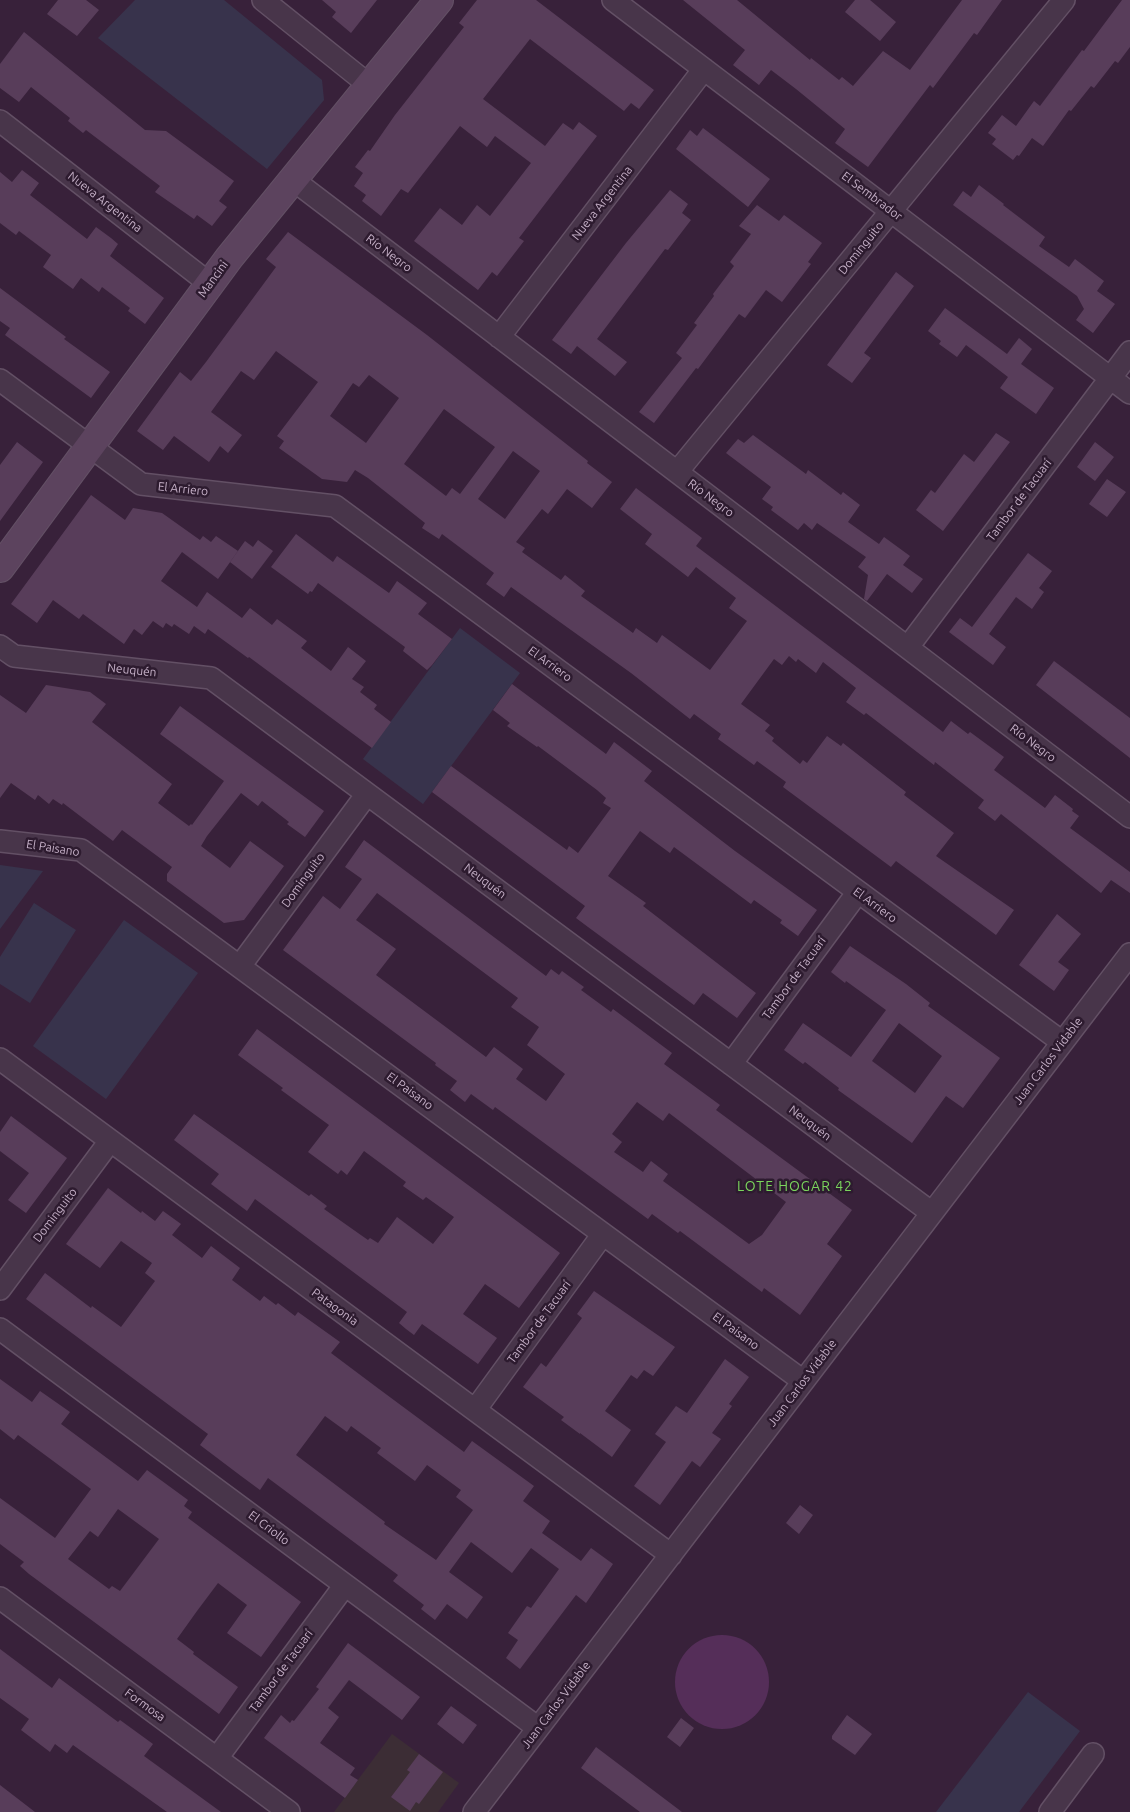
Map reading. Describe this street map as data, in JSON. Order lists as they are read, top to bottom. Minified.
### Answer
{"streets":{"street":["El Sembrador","Nueva Argentina","Dominguito","Río Negro","Mancini","El Arriero","Tambor de Tacuarí","Neuquén","El Paisano","Juan Carlos Vidable","Patagonia","El Criollo","Formosa"]},"crossings":[["El Sembrador","Nueva Argentina"],["El Sembrador","Dominguito"],["El Sembrador","Tambor de Tacuarí"],["Nueva Argentina","Río Negro"],["Nueva Argentina","Mancini"],["Dominguito","Río Negro"],["Dominguito","Neuquén"],["Dominguito","El Paisano"],["Dominguito","Patagonia"],["Río Negro","Mancini"],["Río Negro","Tambor de Tacuarí"],["Mancini","El Arriero"],["El Arriero","Tambor de Tacuarí"],["El Arriero","Juan Carlos Vidable"],["Tambor de Tacuarí","Neuquén"],["Tambor de Tacuarí","El Paisano"],["Tambor de Tacuarí","Patagonia"],["Tambor de Tacuarí","El Criollo"],["Tambor de Tacuarí","Formosa"],["Neuquén","Juan Carlos Vidable"],["El Paisano","Juan Carlos Vidable"],["Juan Carlos Vidable","Patagonia"],["Juan Carlos Vidable","El Criollo"]],"districts":["LOTE HOGAR 42"]}
